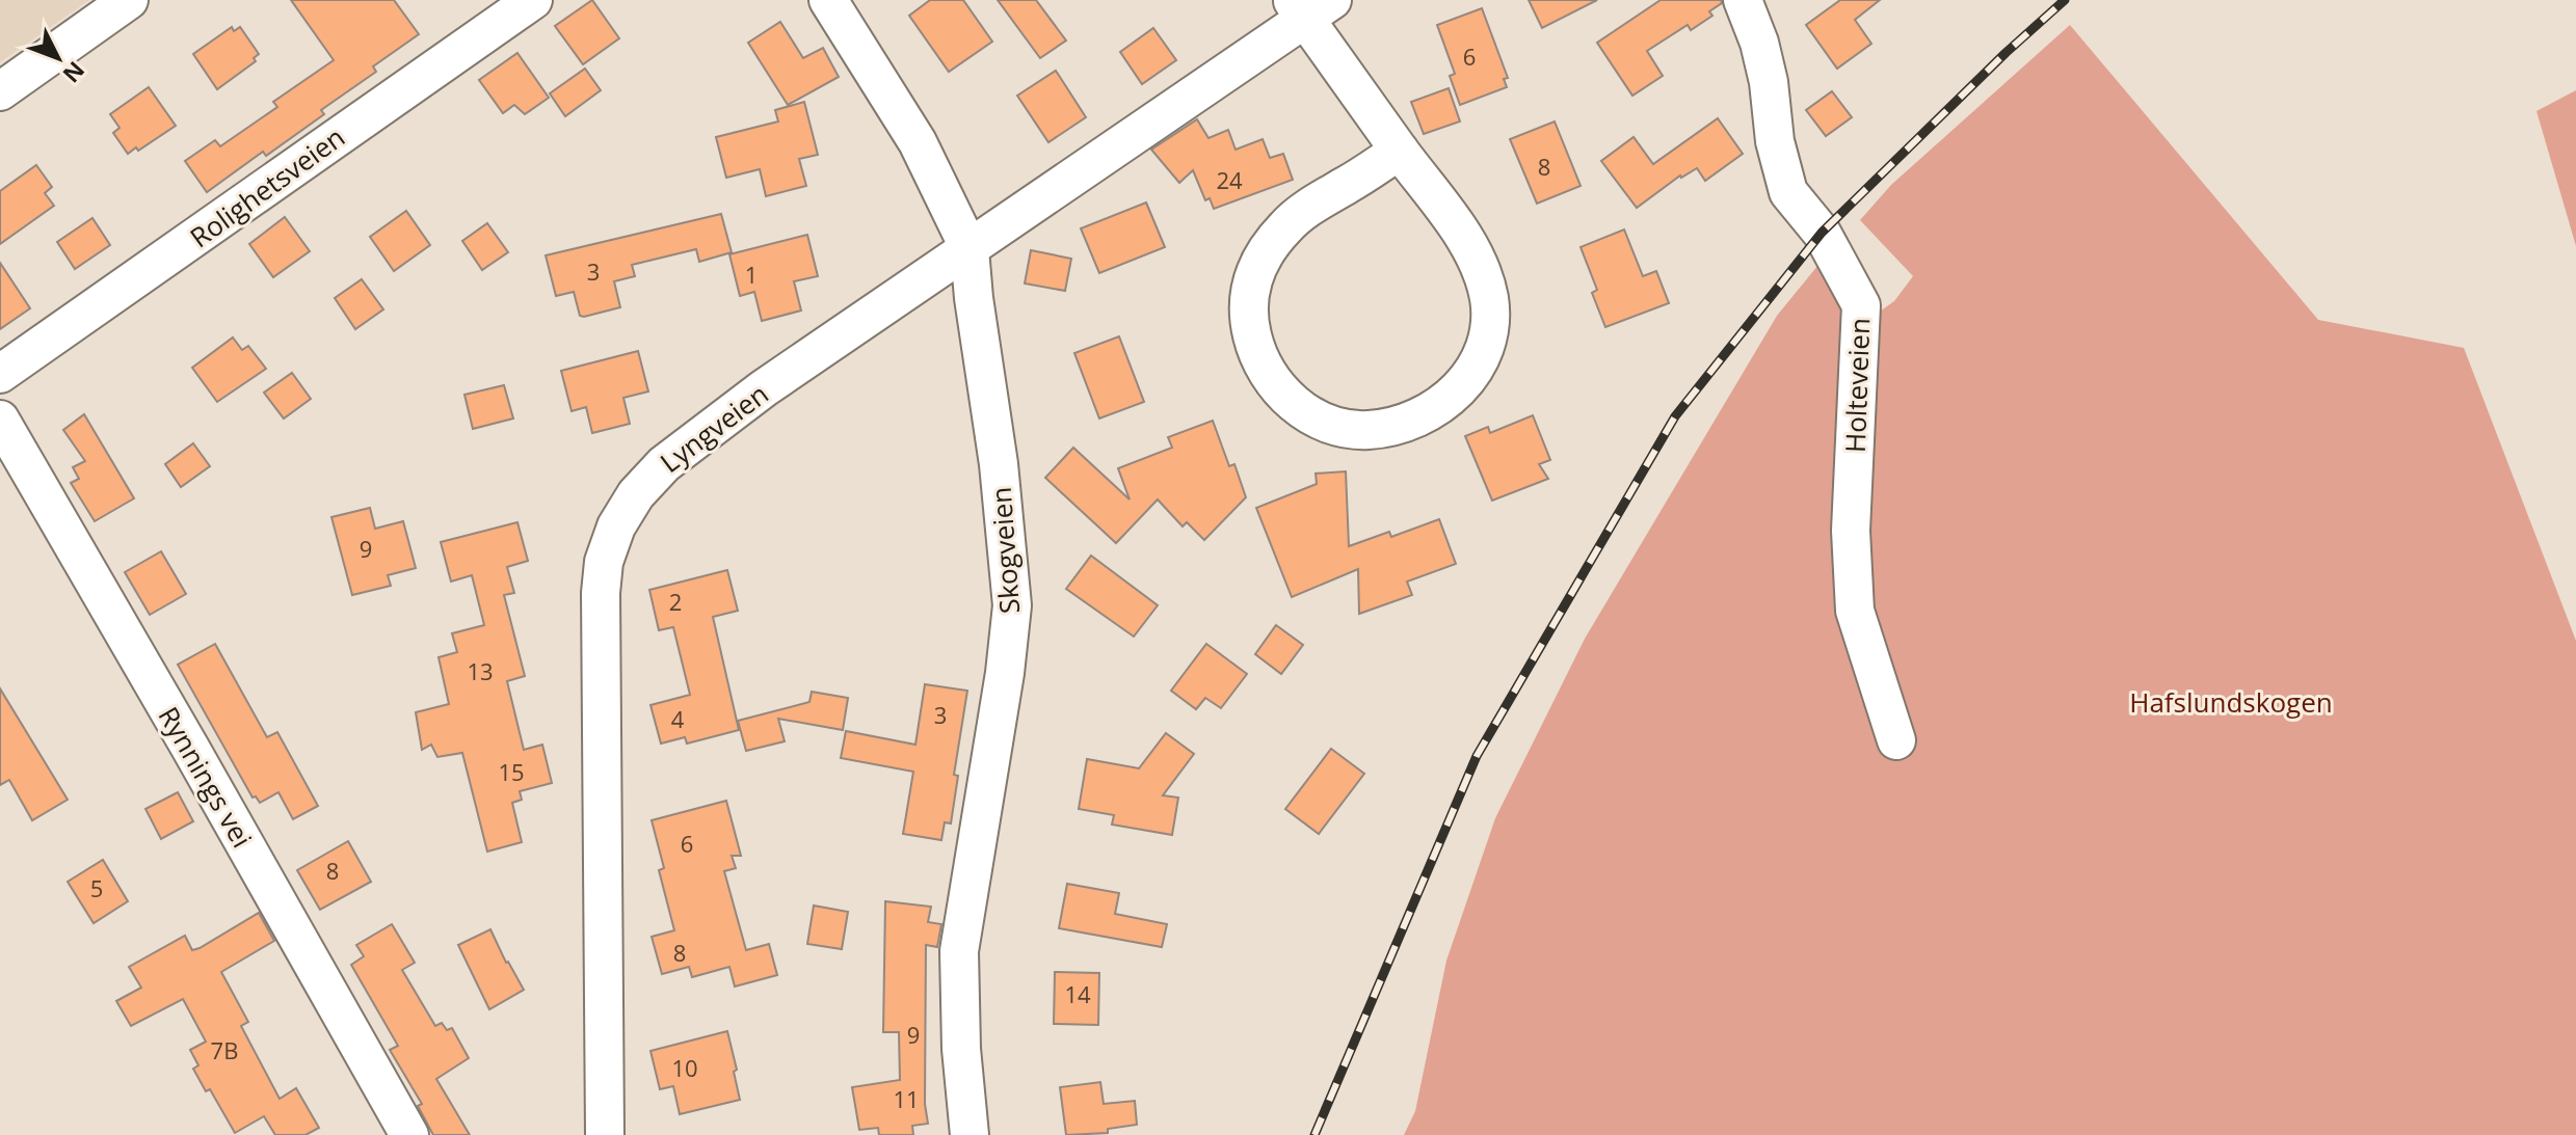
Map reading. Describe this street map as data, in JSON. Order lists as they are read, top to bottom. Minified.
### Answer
{"streets":{"street":["Rolighetsveien","Holteveien","Lyngveien","Skogveien","Rynnings vei"]},"crossings":[["Lyngveien","Skogveien"]],"parks":["Hafslundskogen"],"house_numbers":["6","8","24","3","1","9","2","13","3","4","15","6","8","5","8","14","9","7B","10","11"],"north":"bottom right"}
